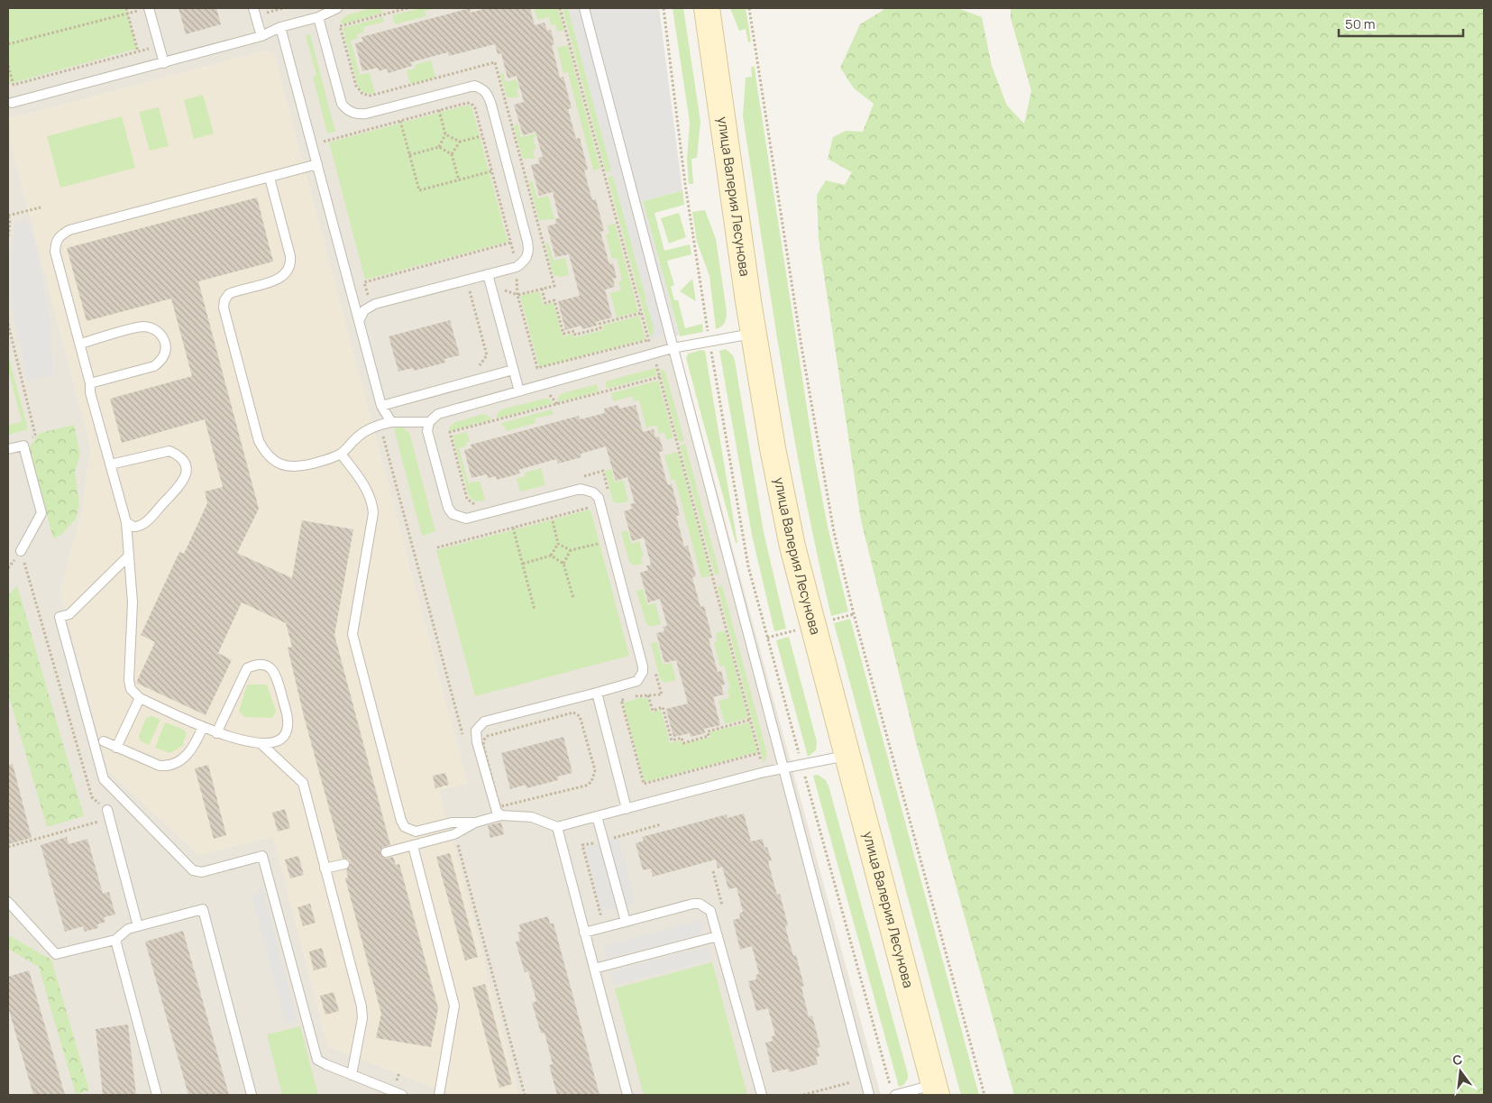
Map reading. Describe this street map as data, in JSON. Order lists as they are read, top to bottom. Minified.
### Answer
{"streets":{"main road":["улица Валерия Лесунова"]},"scale_bar":"50 m","north":"top"}
